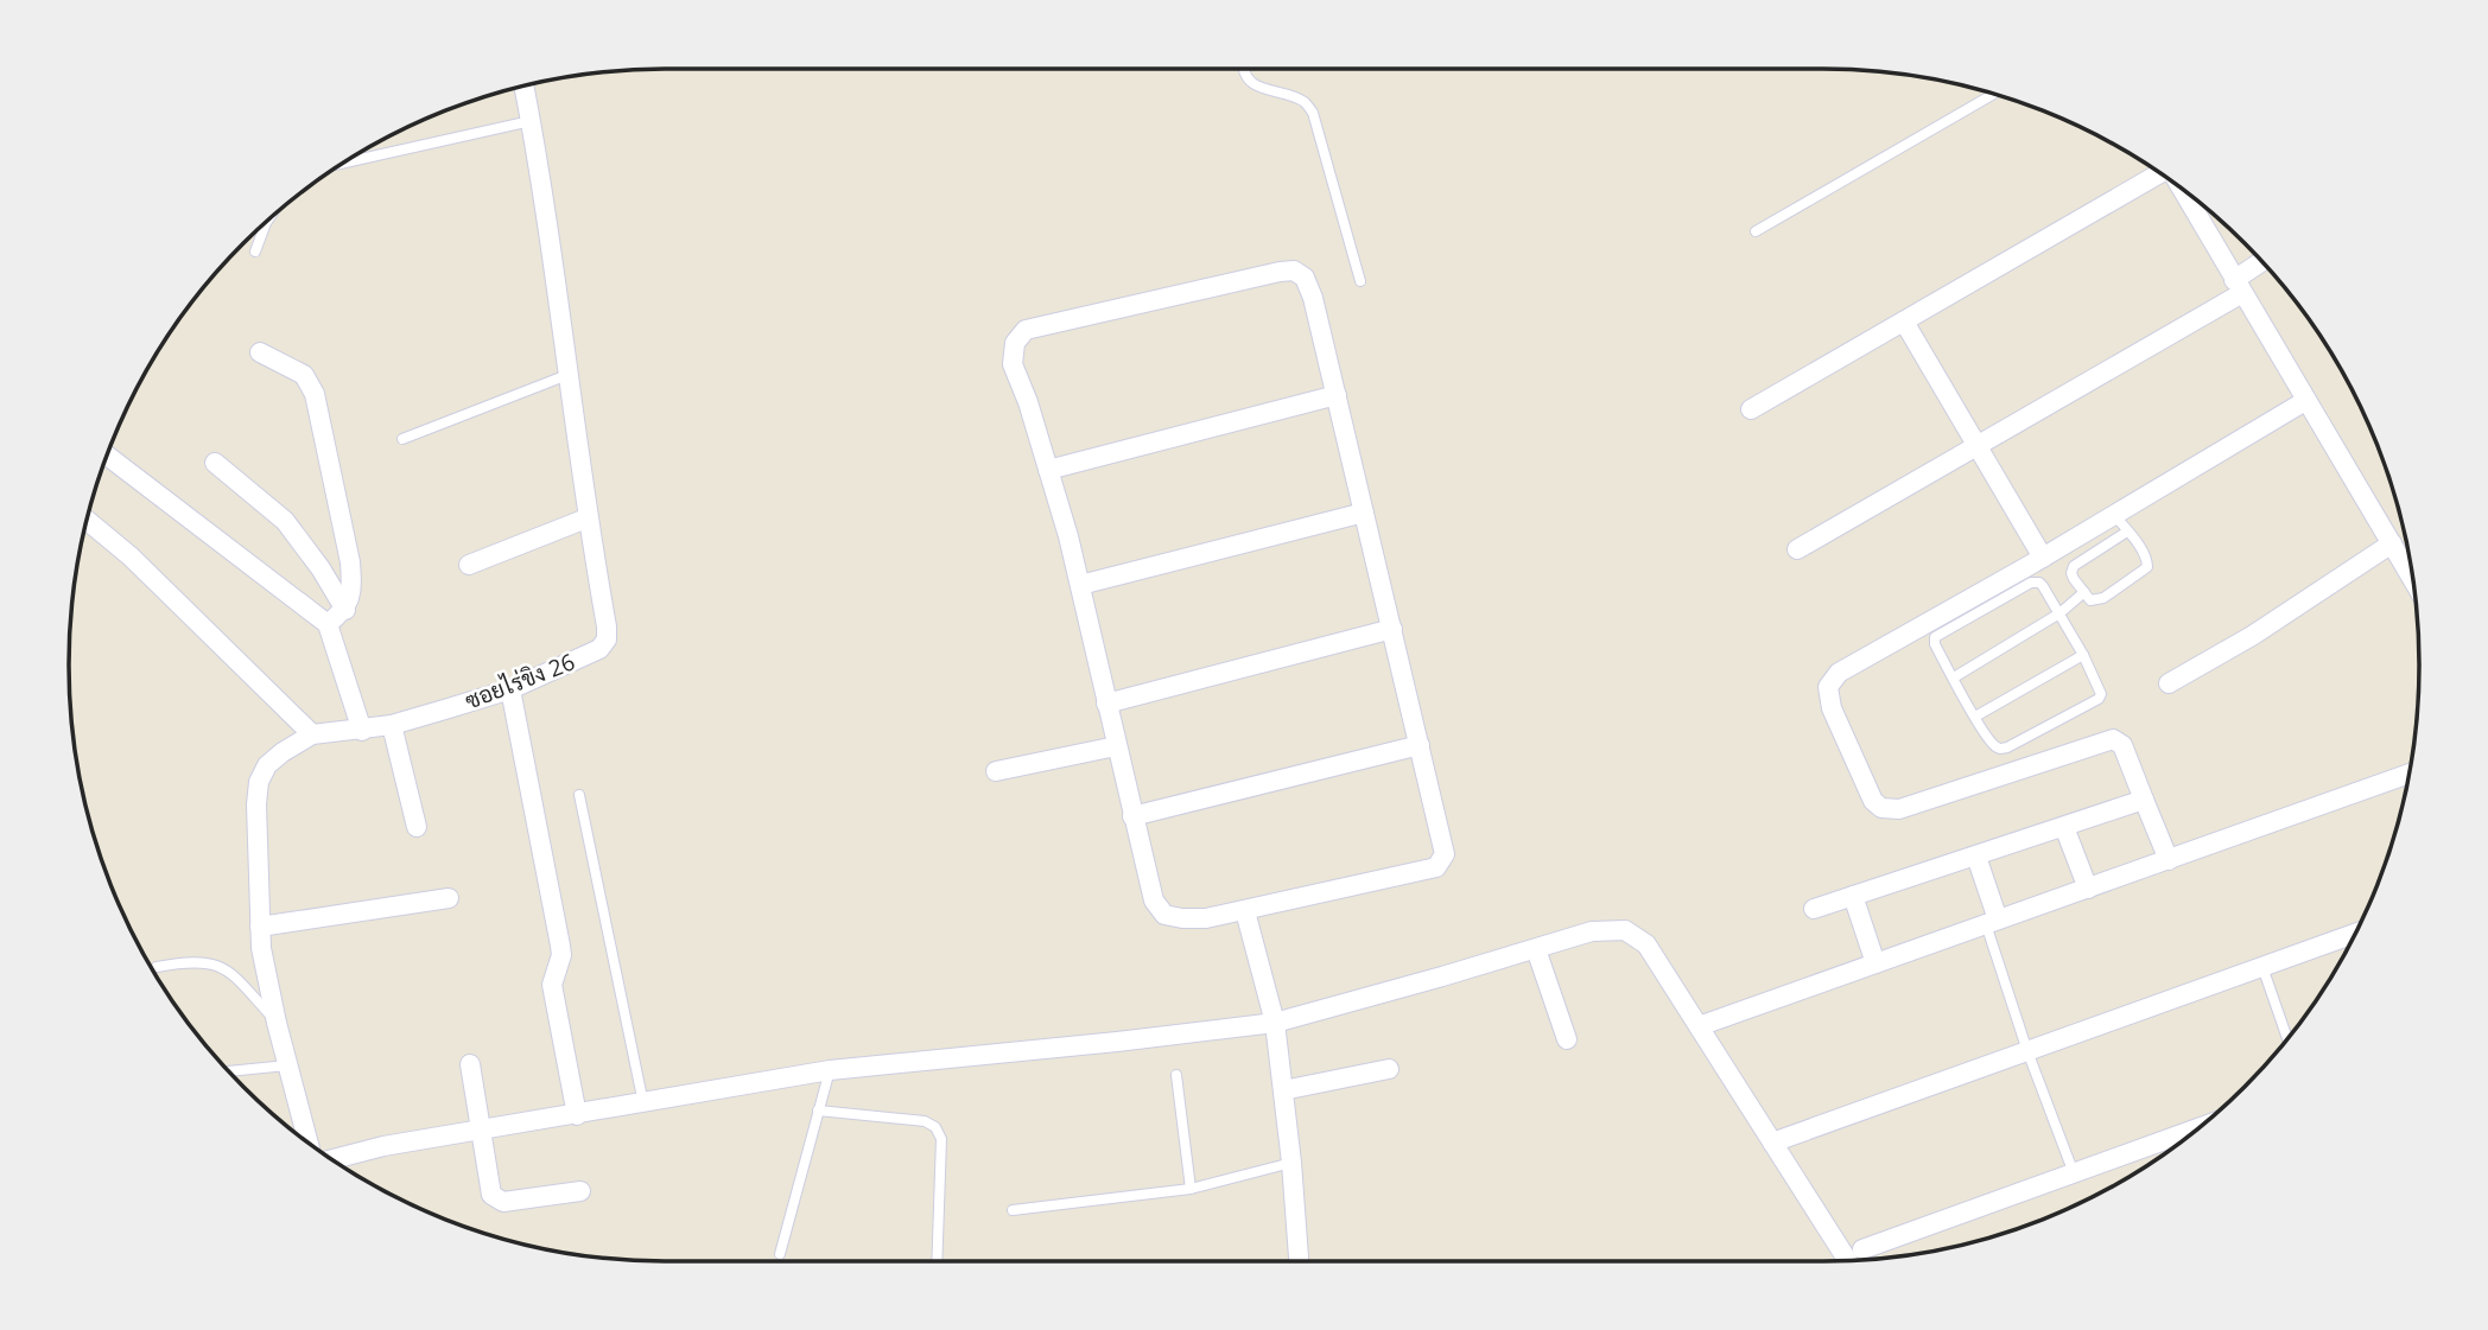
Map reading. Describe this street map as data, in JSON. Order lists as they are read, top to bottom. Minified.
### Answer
{"streets":{"street":["ซอยไร่ขิง 26"]}}
